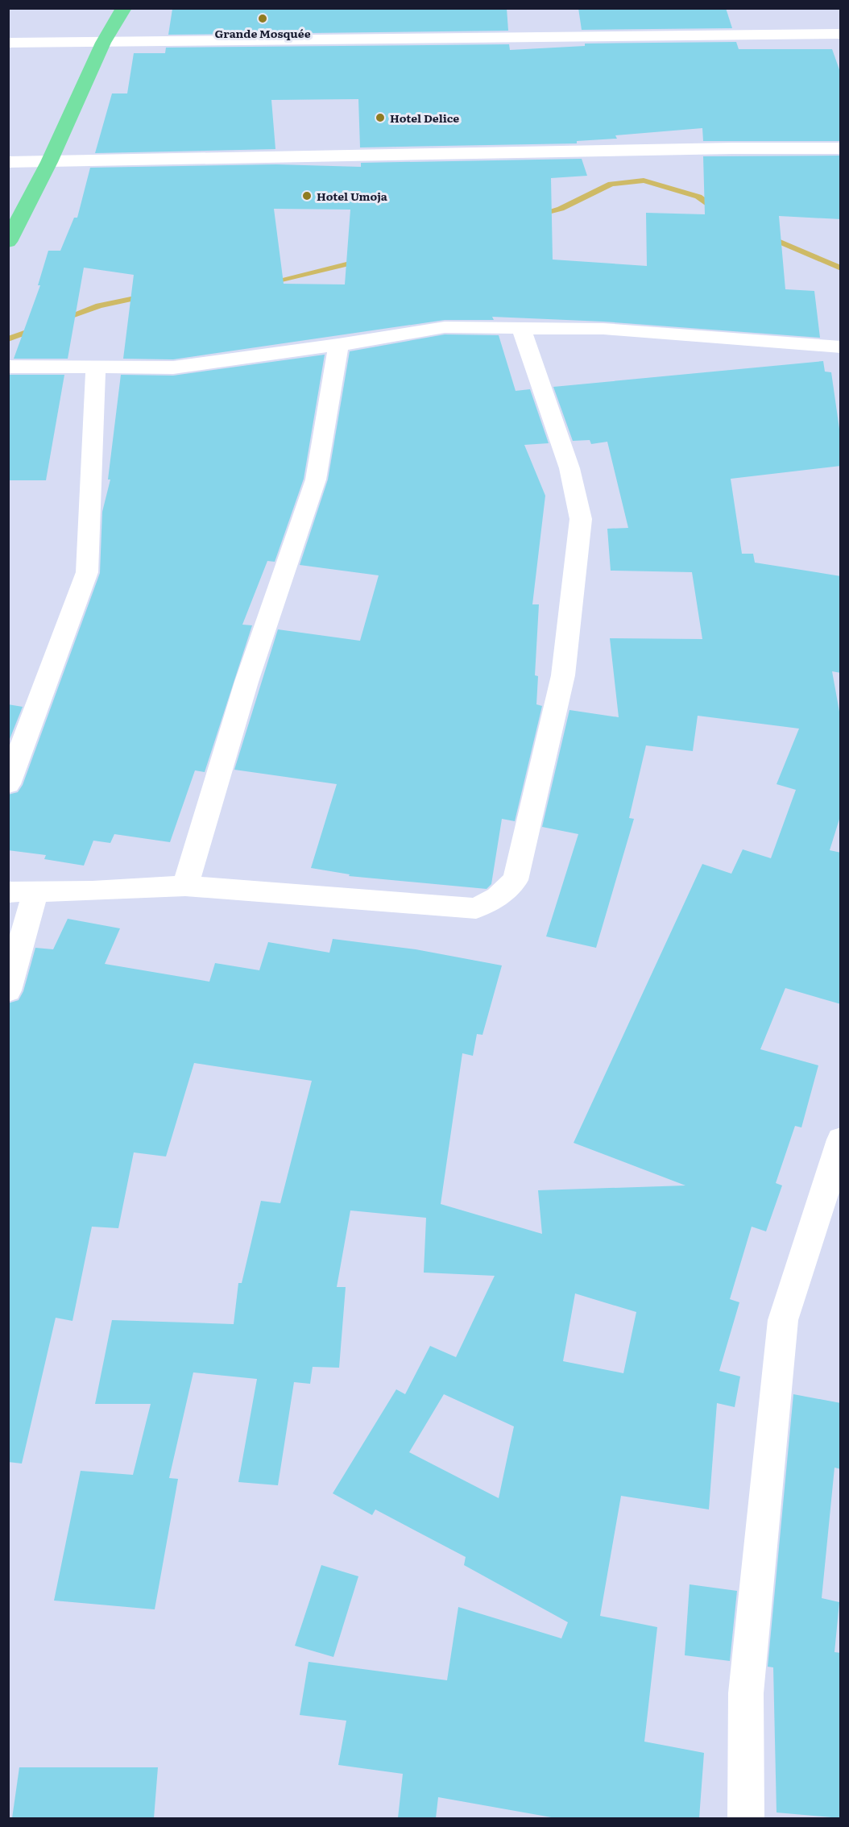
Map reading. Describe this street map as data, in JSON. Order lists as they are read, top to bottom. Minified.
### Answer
{"places":["Grande Mosquée","Hotel Delice","Hotel Umoja"]}
